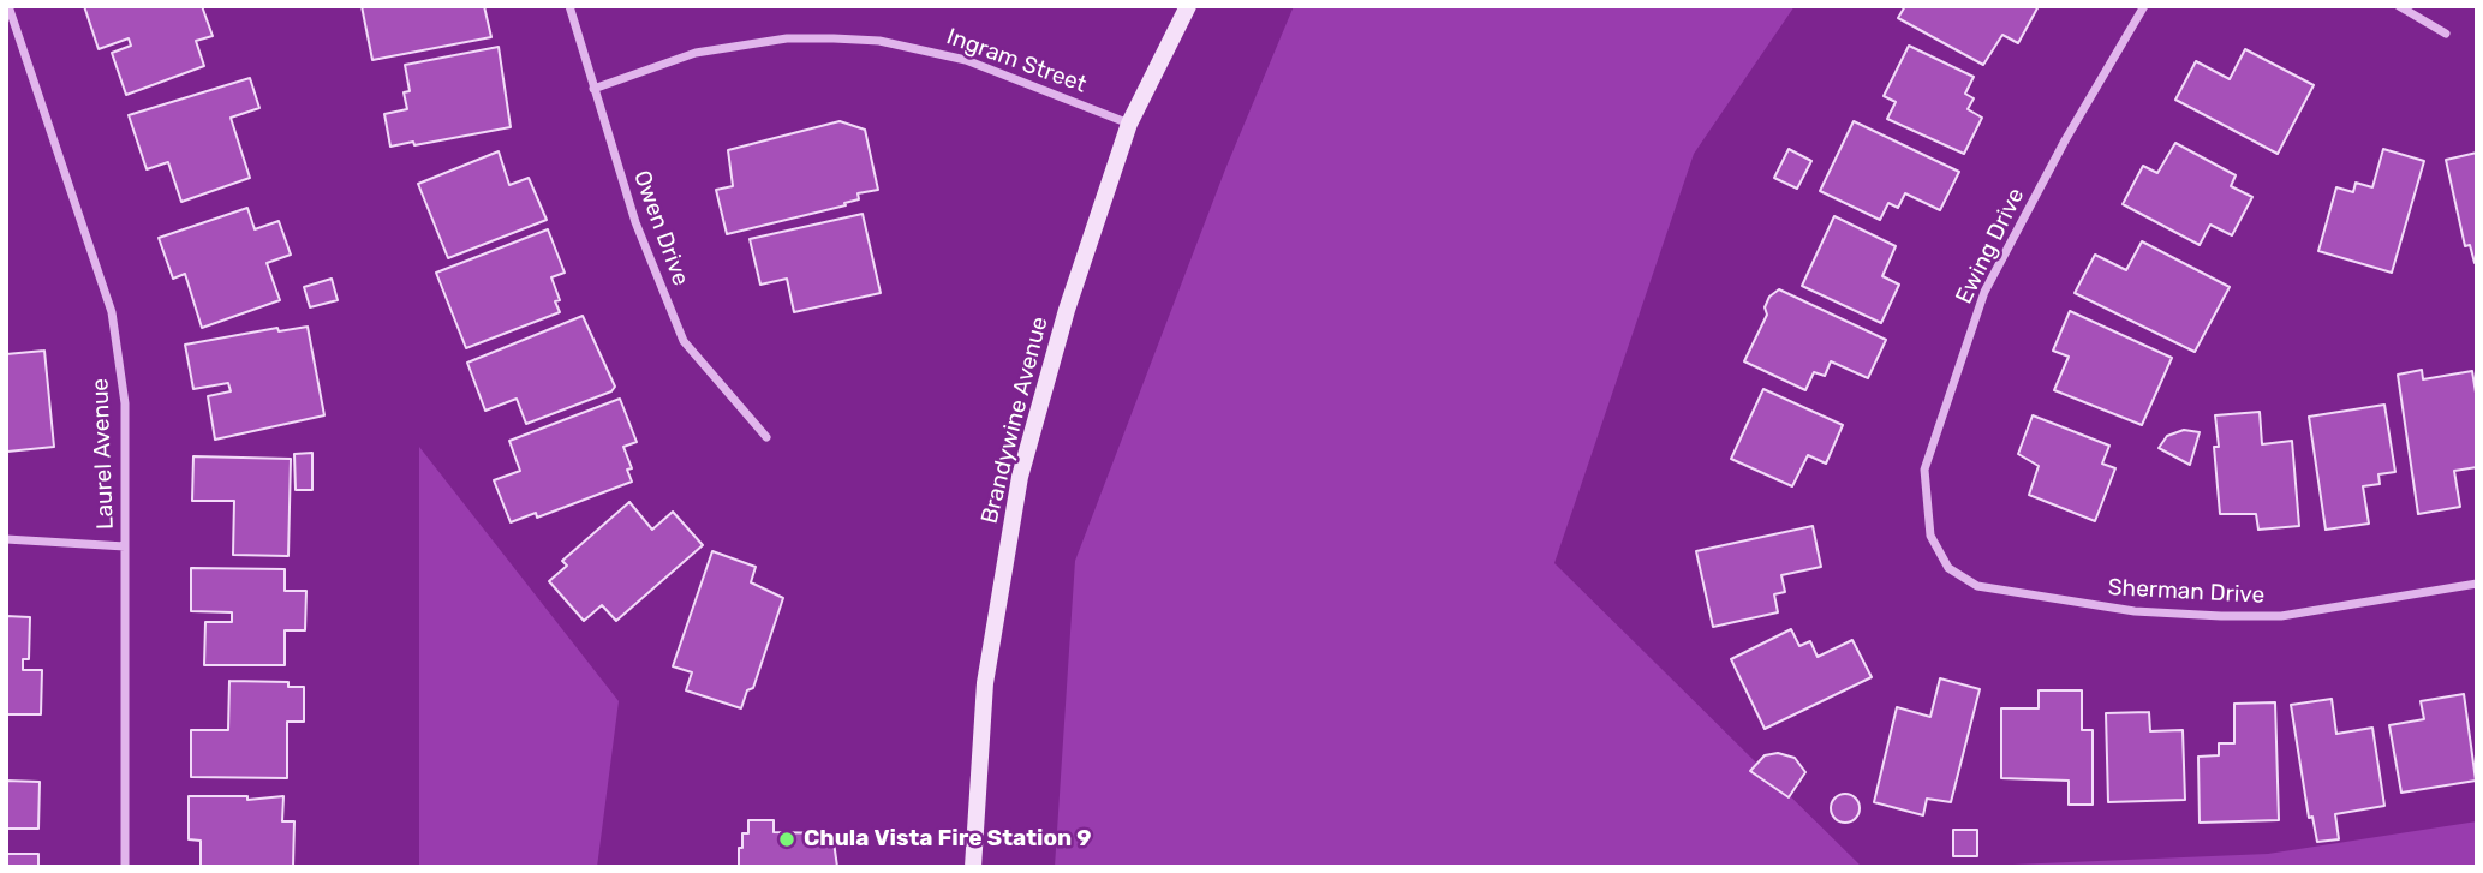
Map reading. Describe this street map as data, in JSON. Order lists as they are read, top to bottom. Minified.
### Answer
{"streets":{"street":["Ingram Street","Owen Drive","Ewing Drive","Brandywine Avenue","Laurel Avenue","Sherman Drive"]},"crossings":[["Ingram Street","Owen Drive"],["Ingram Street","Brandywine Avenue"],["Ewing Drive","Sherman Drive"]],"places":["Chula Vista Fire Station 9"]}
